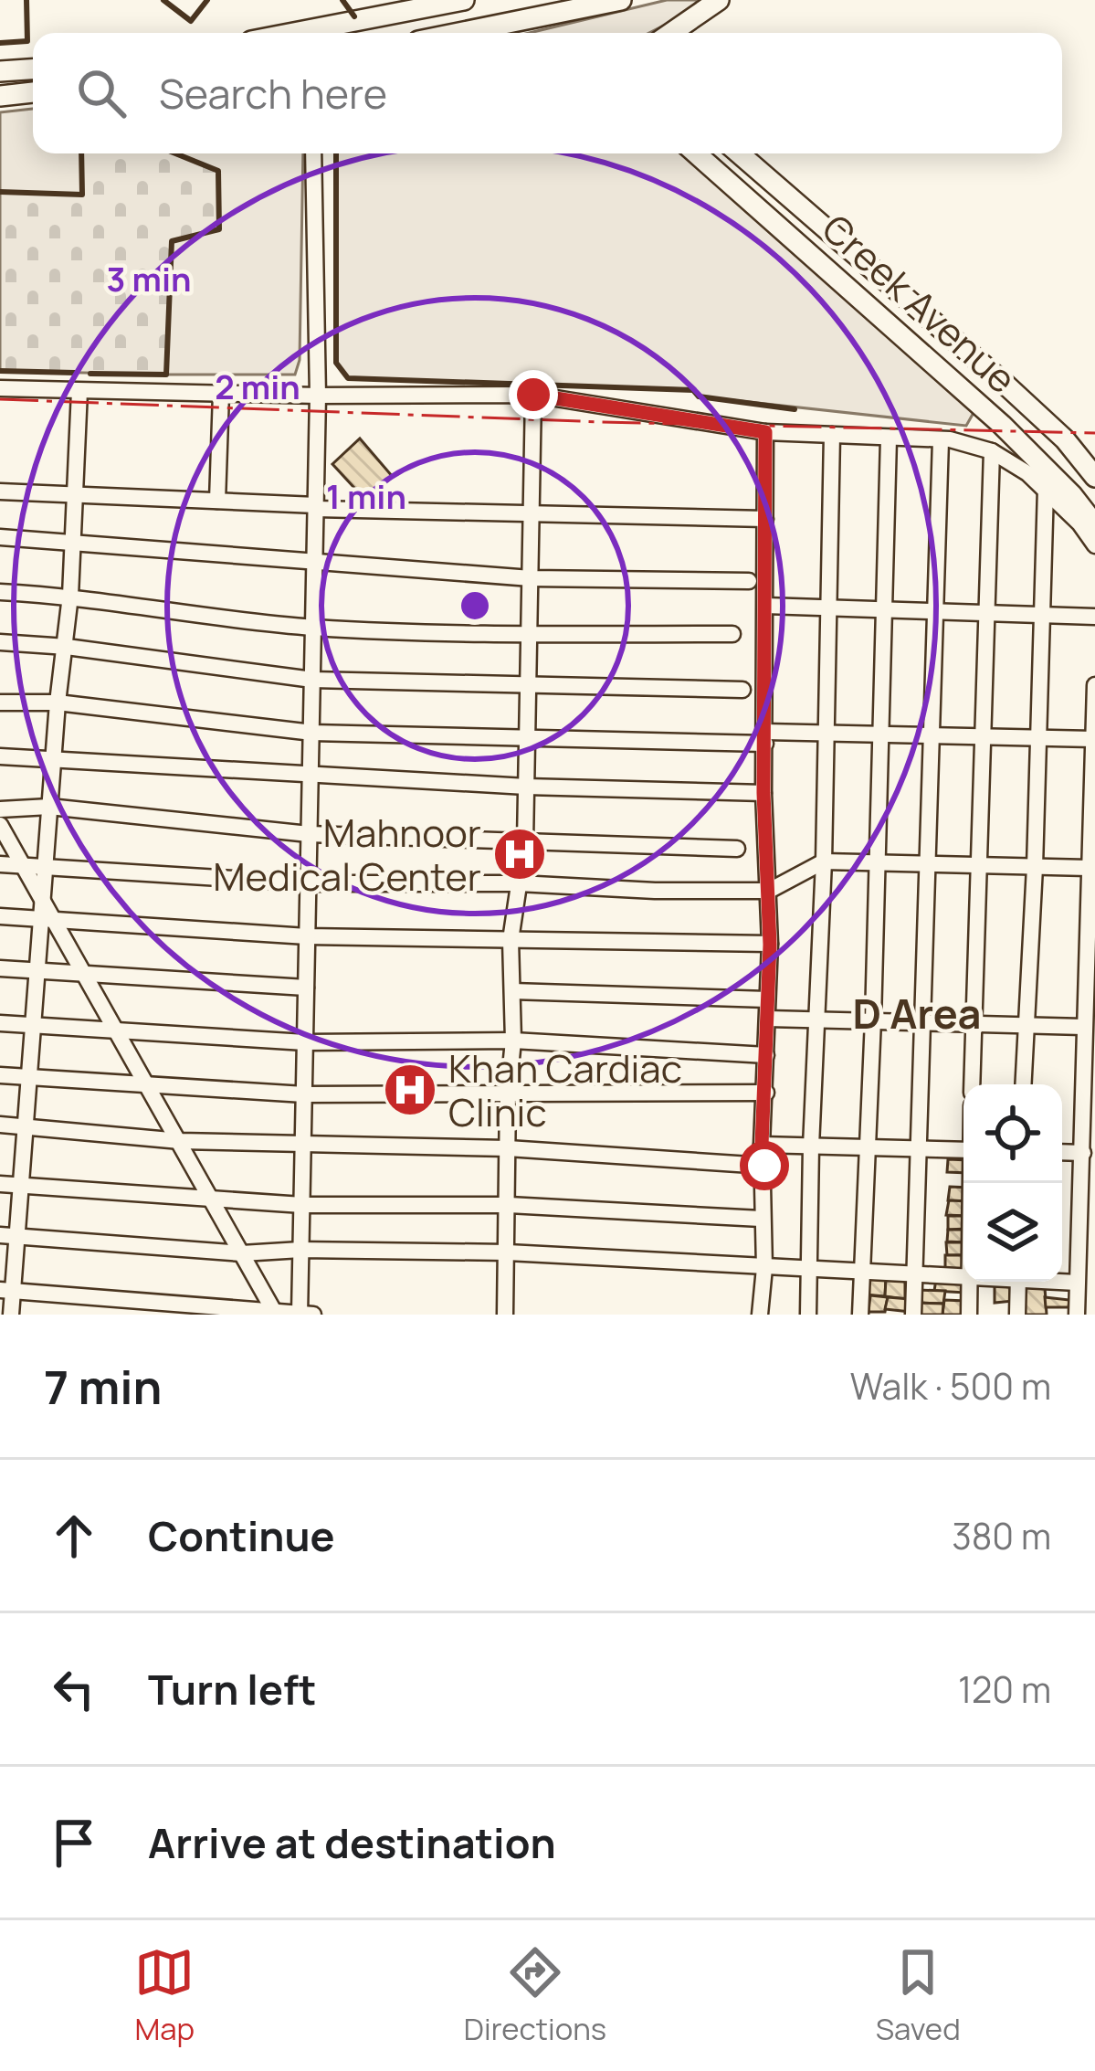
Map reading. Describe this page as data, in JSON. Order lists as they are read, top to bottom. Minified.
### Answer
{"streets":{"main road":["Creek Avenue"]},"districts":["D Area"],"places":{"hospital":["Mahnoor Medical Center","Khan Cardiac Clinic"]},"page":{"search":"Search here","heading":["7 min","Walk · 500 m"],"list":[["Continue","380 m"],["Turn left","120 m"],"Arrive at destination"],"nav":["Map","Directions","Saved"]},"rings":["3 min","2 min","1 min"]}
